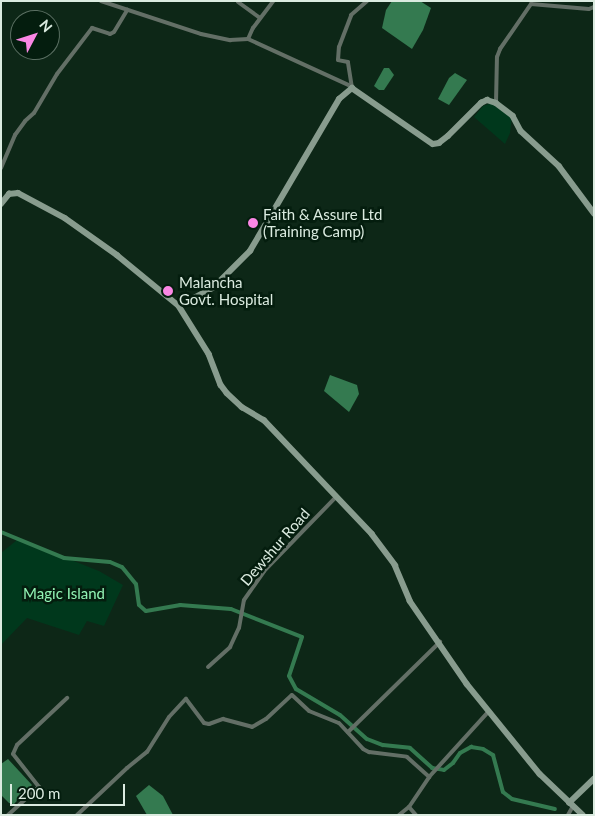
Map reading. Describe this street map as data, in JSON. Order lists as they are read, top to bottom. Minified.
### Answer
{"streets":{"street":["Dewshur Road"]},"parks":["Magic Island"],"places":["Faith & Assure Ltd (Training Camp)","Malancha Govt. Hospital"],"scale_bar":"200 m","north":"top right"}
